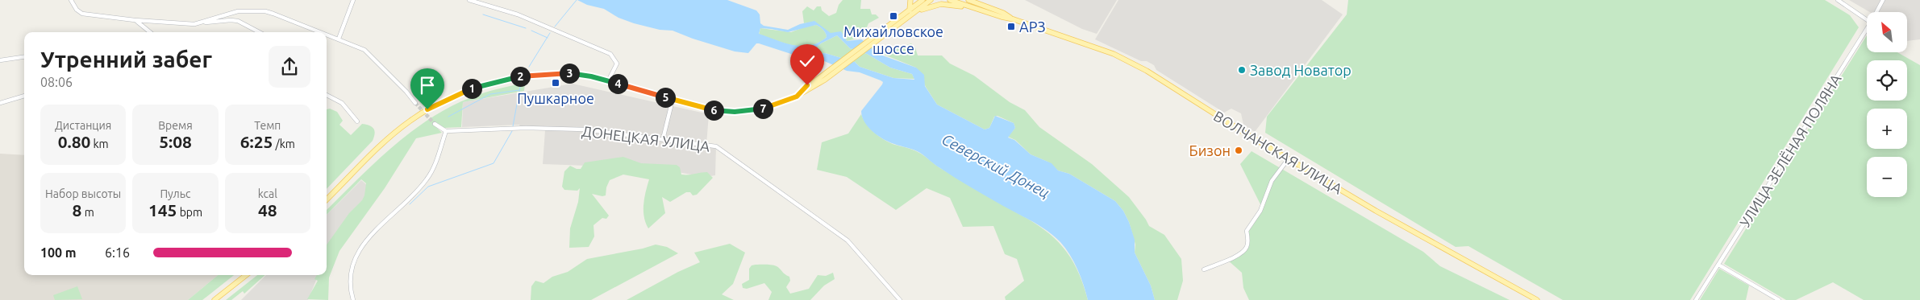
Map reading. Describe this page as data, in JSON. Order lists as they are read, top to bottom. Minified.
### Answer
{"streets":{"main road":["ВОЛЧАНСКАЯ УЛИЦА"],"street":["ДОНЕЦКАЯ УЛИЦА","УЛИЦА ЗЕЛЁНАЯ ПОЛЯНА"]},"water":["Северский Донец"],"places":{"transit":["Михайловское шоссе","АРЗ","Пушкарное"],"other":["Завод Новатор","Бизон"]},"north":"top left","page":{"map_buttons":["+","−"],"heading":["Утренний забег","08:06"],"pins":["3","2","4","1","5","7","6"],"stats":[["Дистанция","0.80 km"],["Время","5:08"],["Темп","6:25 /km"],["Набор высоты","8 m"],["Пульс","145 bpm"],["kcal","48"]],"list":[{"name":"100 m","note":"6:16"}]}}
